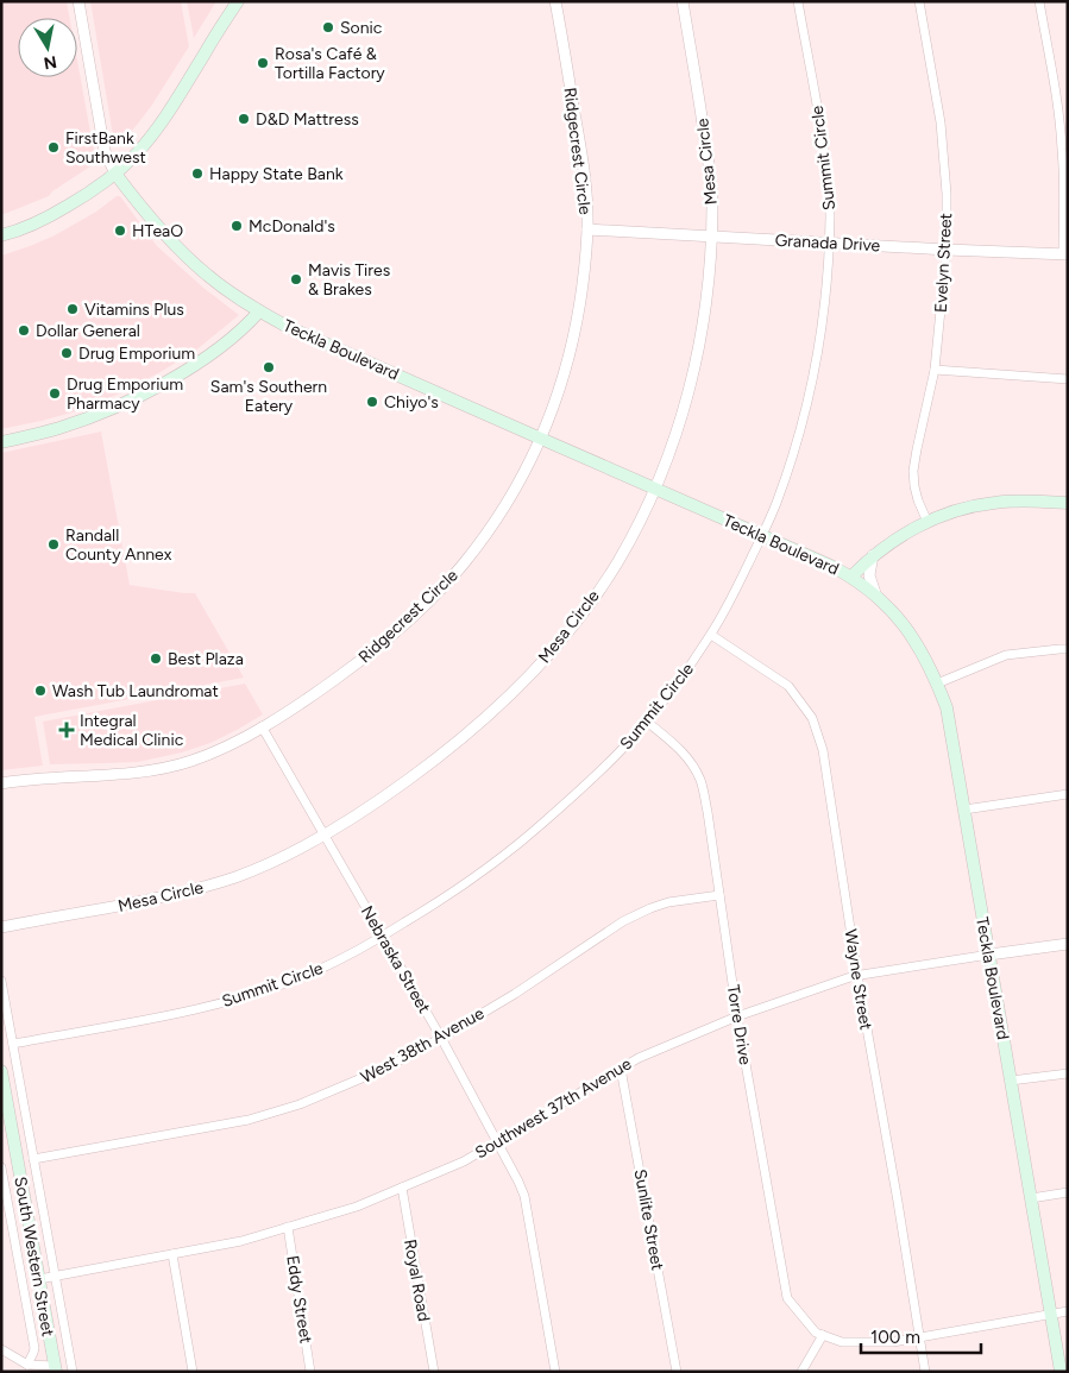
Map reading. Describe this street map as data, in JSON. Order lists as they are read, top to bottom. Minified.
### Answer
{"streets":{"main road":["Teckla Boulevard","South Western Street"],"street":["Ridgecrest Circle","Summit Circle","Mesa Circle","Granada Drive","Evelyn Street","Nebraska Street","Wayne Street","Torre Drive","West 38th Avenue","Southwest 37th Avenue","Sunlite Street","Royal Road","Eddy Street"]},"crossings":[["Ridgecrest Circle","Granada Drive"],["Ridgecrest Circle","Teckla Boulevard"],["Ridgecrest Circle","Nebraska Street"],["Summit Circle","Granada Drive"],["Summit Circle","Teckla Boulevard"],["Summit Circle","Nebraska Street"],["Summit Circle","Wayne Street"],["Summit Circle","Torre Drive"],["Mesa Circle","Granada Drive"],["Mesa Circle","Teckla Boulevard"],["Mesa Circle","Nebraska Street"],["Granada Drive","Evelyn Street"],["Teckla Boulevard","Southwest 37th Avenue"],["Nebraska Street","West 38th Avenue"],["Nebraska Street","Southwest 37th Avenue"],["Wayne Street","Southwest 37th Avenue"],["Torre Drive","West 38th Avenue"],["Torre Drive","Southwest 37th Avenue"],["Southwest 37th Avenue","Sunlite Street"],["Southwest 37th Avenue","South Western Street"],["Southwest 37th Avenue","Royal Road"],["Southwest 37th Avenue","Eddy Street"]],"places":{"other":["Sonic","Rosa's Café & Tortilla Factory","D&D Mattress","FirstBank Southwest","Happy State Bank","McDonald's","HTeaO","Mavis Tires & Brakes","Vitamins Plus","Dollar General","Drug Emporium","Sam's Southern Eatery","Drug Emporium Pharmacy","Chiyo's","Randall County Annex","Best Plaza","Wash Tub Laundromat"],"health":["Integral Medical Clinic"]},"scale_bar":"100 m","north":"bottom"}
